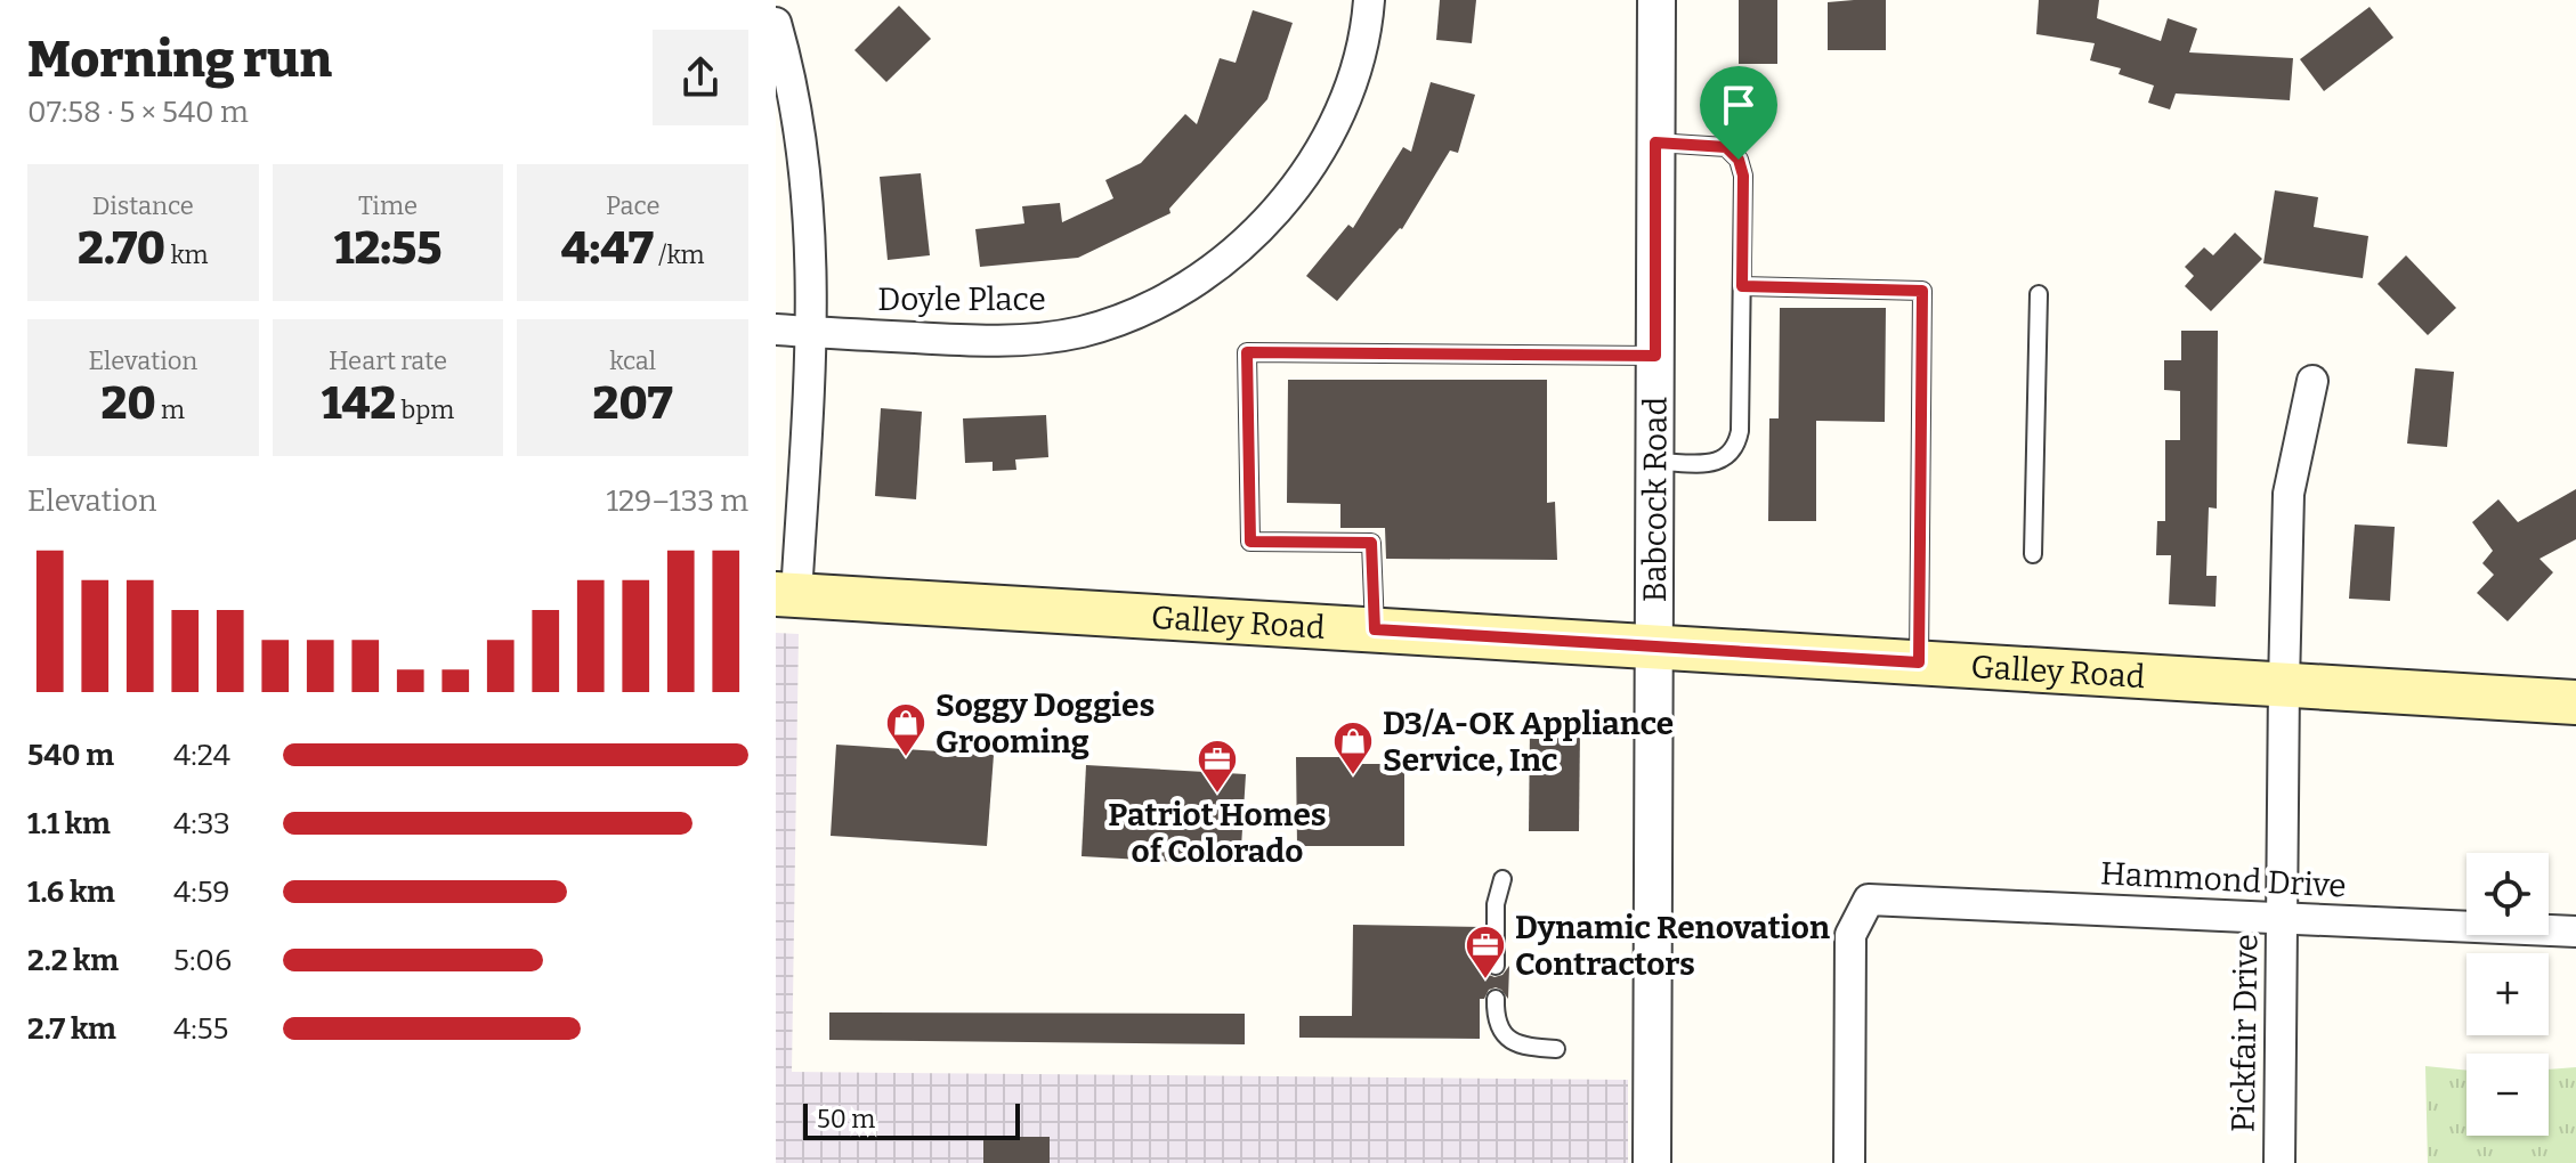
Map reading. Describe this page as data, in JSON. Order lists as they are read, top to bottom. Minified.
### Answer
{"streets":{"main road":["Galley Road"],"street":["Doyle Place","Babcock Road","Hammond Drive","Pickfair Drive"]},"crossings":[["Babcock Road","Galley Road"],["Galley Road","Pickfair Drive"],["Hammond Drive","Pickfair Drive"]],"places":{"shop":["Soggy Doggies Grooming","D3/A-OK Appliance Service, Inc"],"office":["Patriot Homes of Colorado","Dynamic Renovation Contractors"]},"scale_bar":"50 m","page":{"heading":["Morning run","07:58 · 5 × 540 m"],"stats":[["Distance","2.70 km"],["Time","12:55"],["Pace","4:47 /km"],["Elevation","20 m"],["Heart rate","142 bpm"],["kcal","207"]],"chart":["Elevation","129–133 m"],"list":[{"name":"540 m","note":"4:24"},{"name":"1.1 km","note":"4:33"},{"name":"1.6 km","note":"4:59"},{"name":"2.2 km","note":"5:06"},{"name":"2.7 km","note":"4:55"}],"map_buttons":["+","−"],"scale":"50 m"}}
